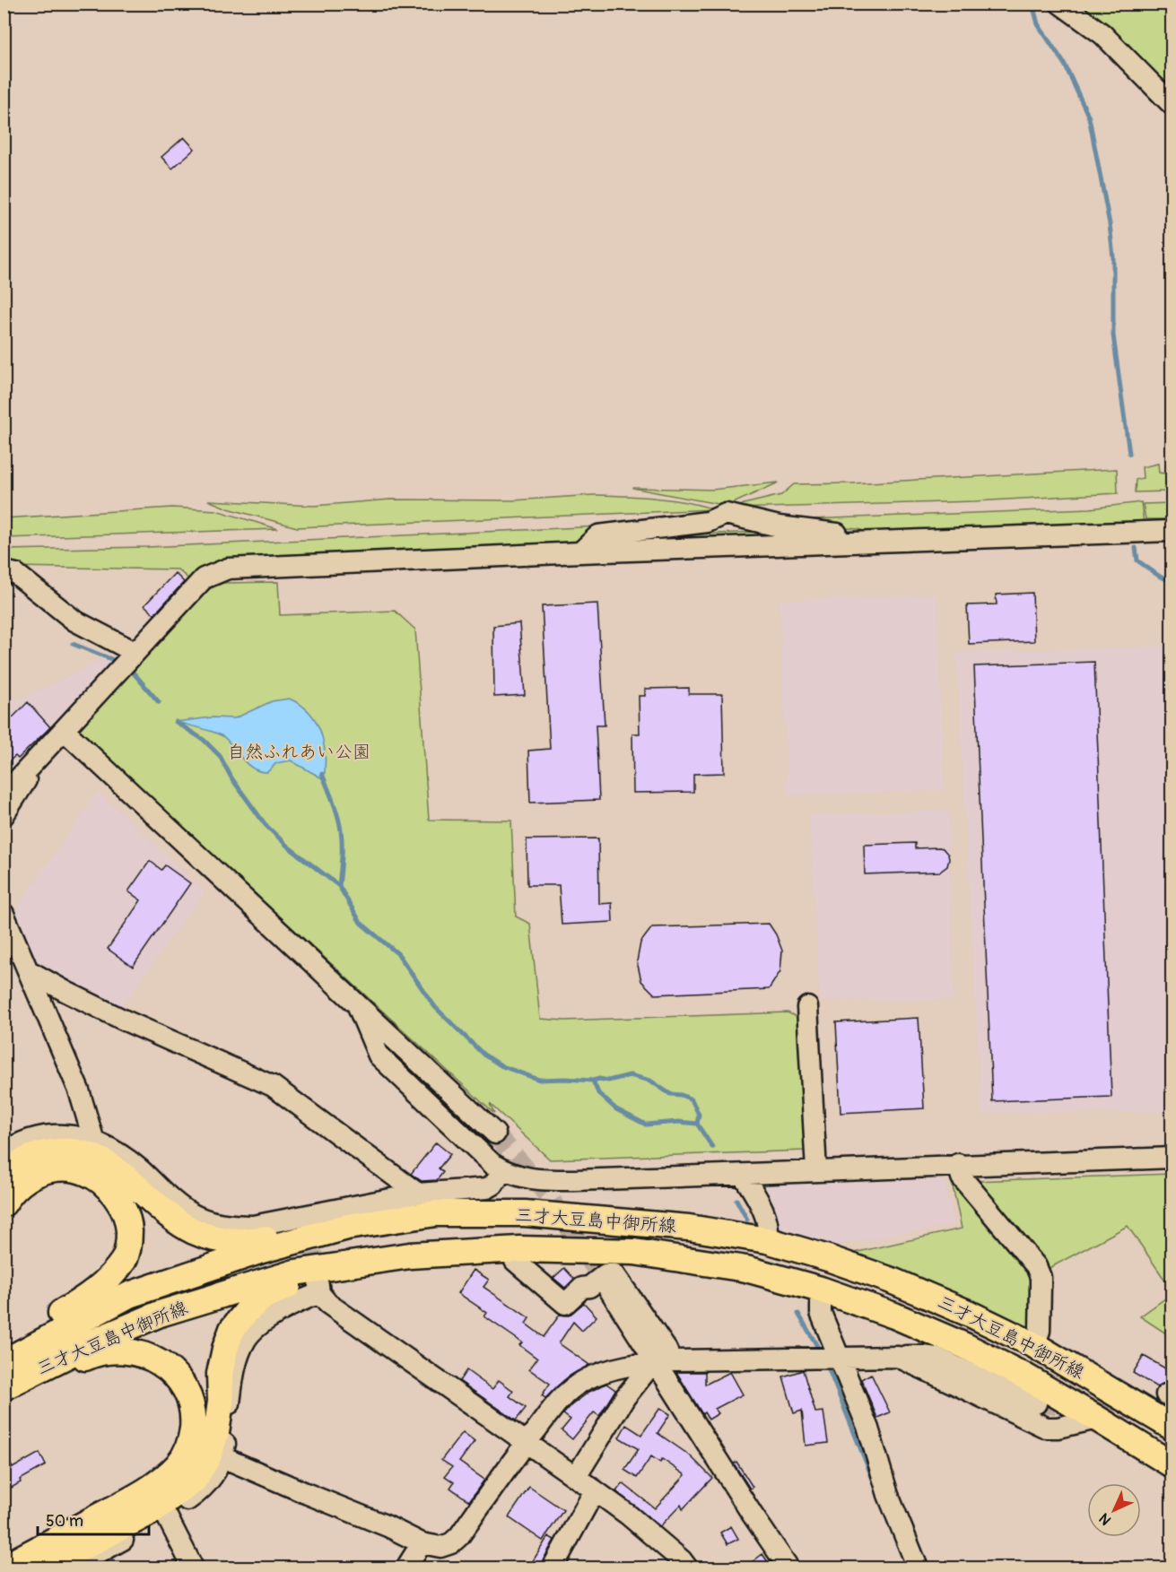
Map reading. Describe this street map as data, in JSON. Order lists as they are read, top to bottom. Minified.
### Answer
{"streets":{"main road":["三才大豆島中御所線"]},"parks":["自然ふれあい公園"],"scale_bar":"50 m","north":"bottom left"}
